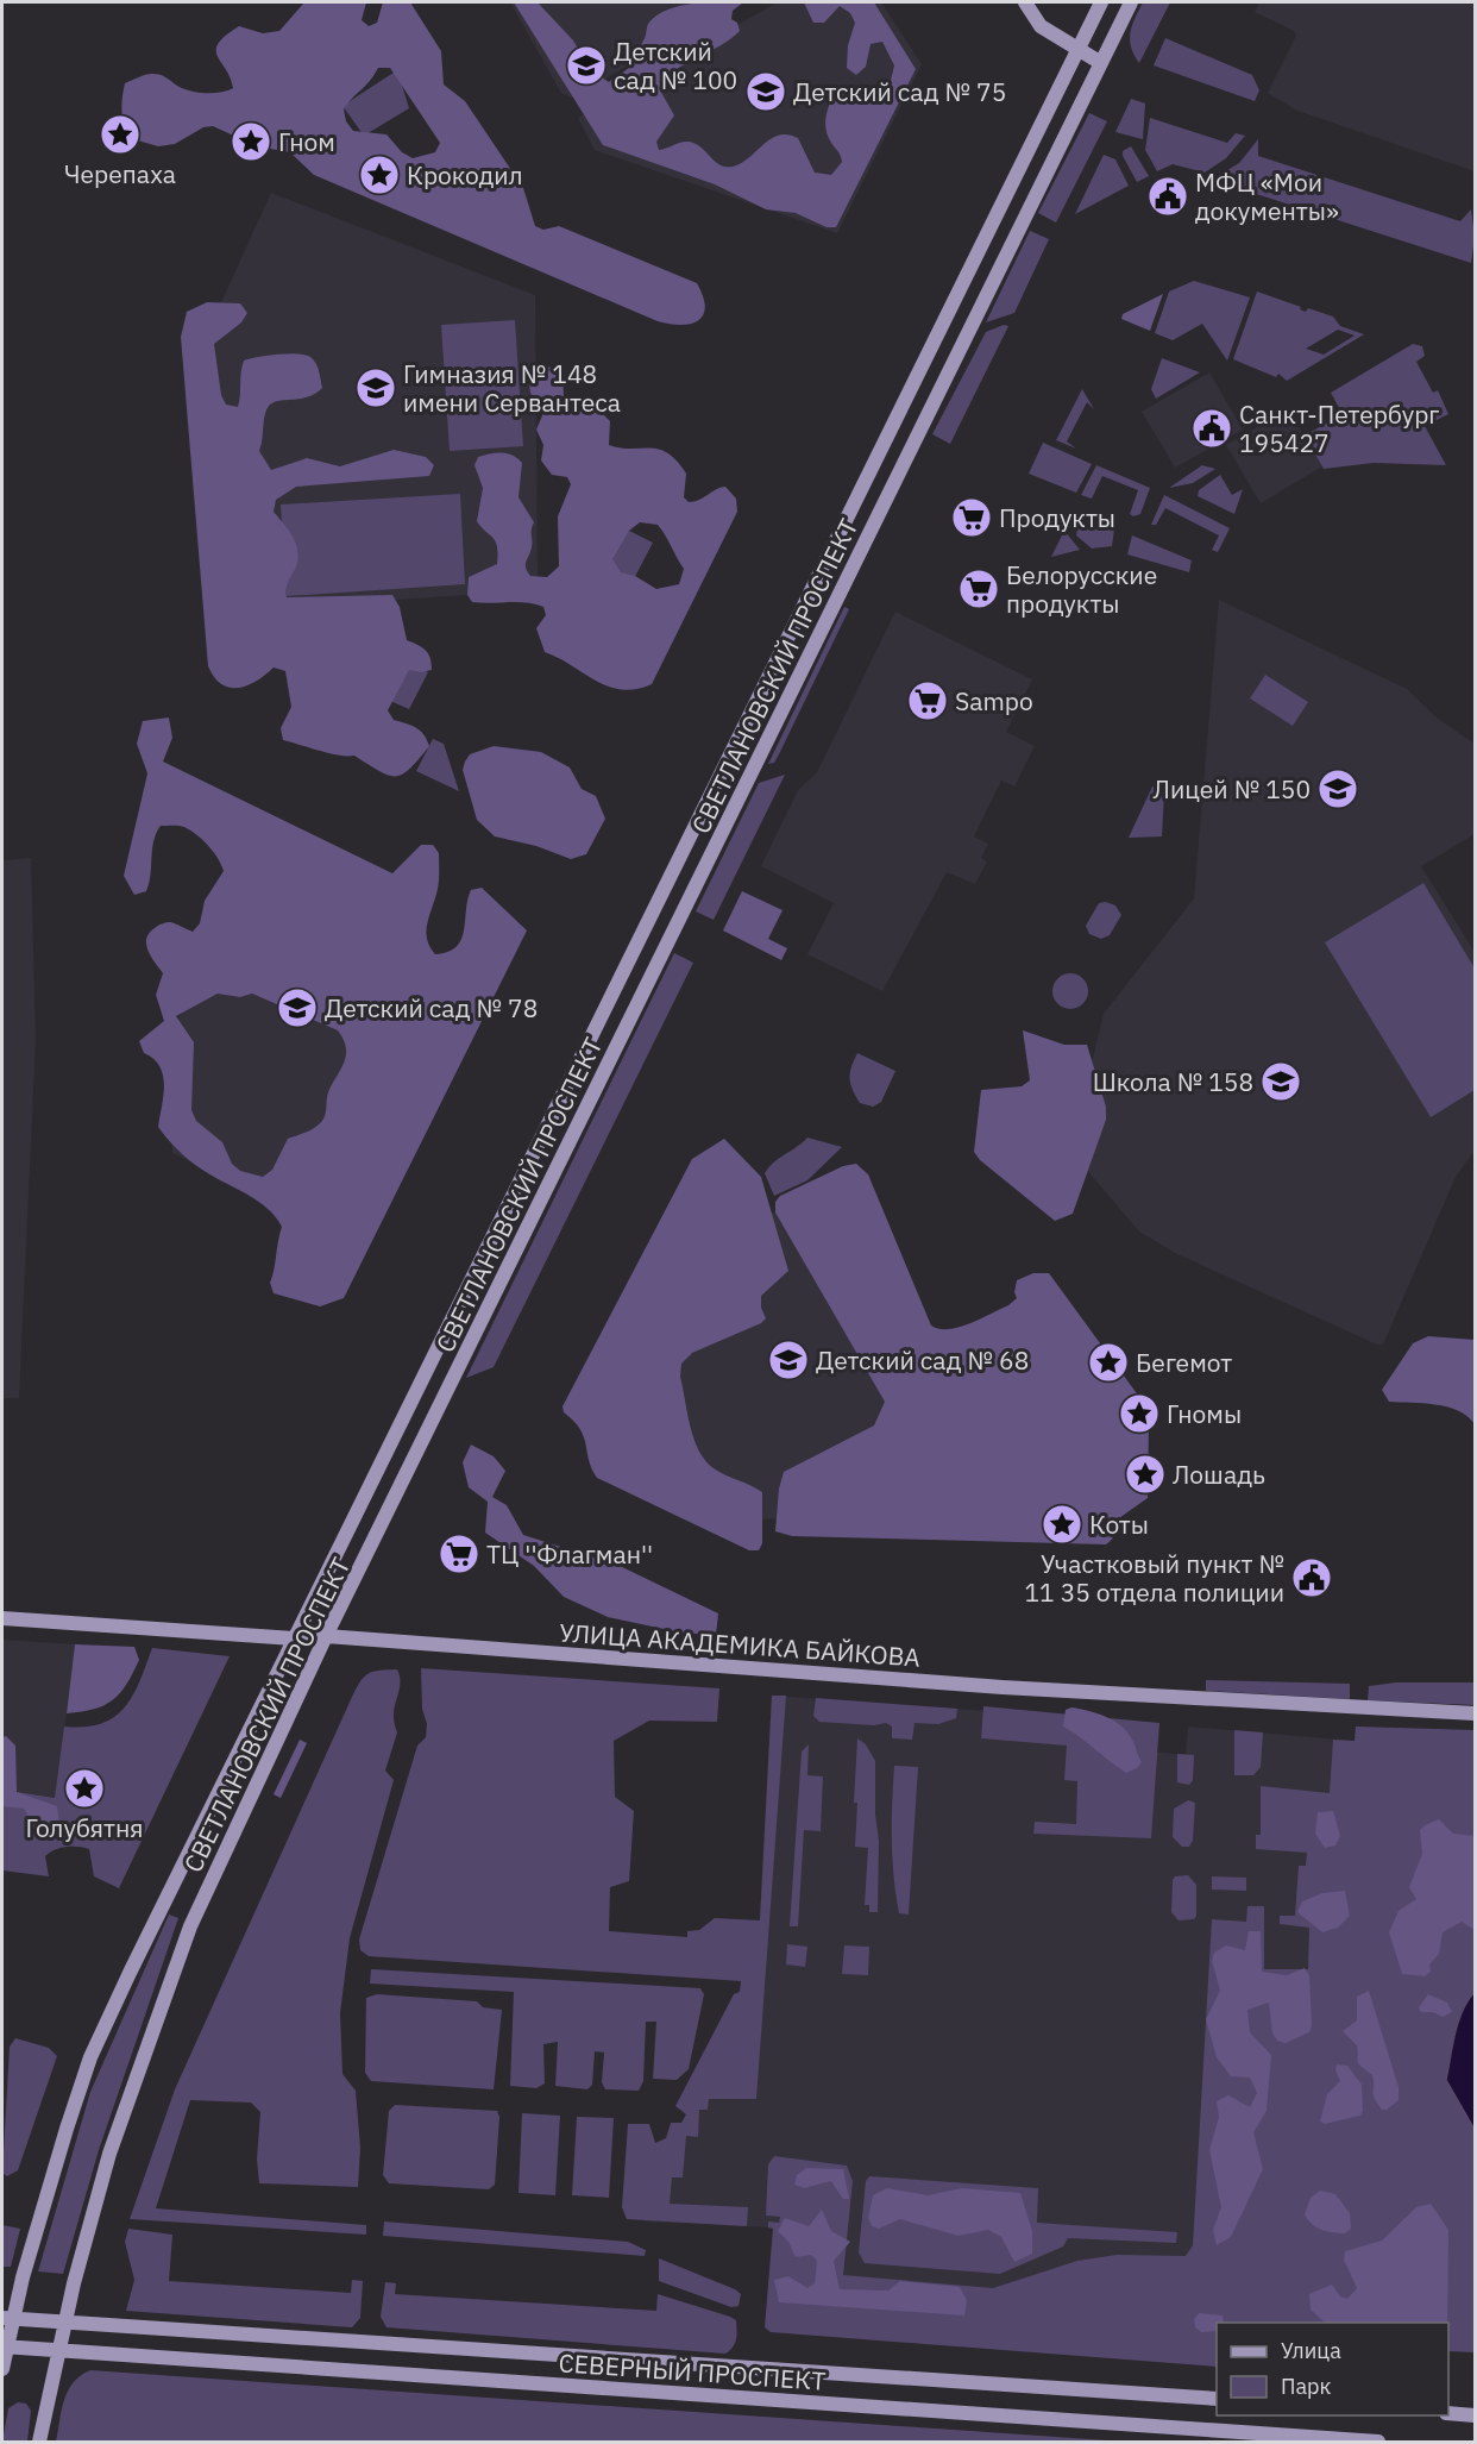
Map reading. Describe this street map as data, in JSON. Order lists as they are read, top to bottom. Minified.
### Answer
{"streets":{"main road":["СВЕТЛАНОВСКИЙ ПРОСПЕКТ","УЛИЦА АКАДЕМИКА БАЙКОВА","СЕВЕРНЫЙ ПРОСПЕКТ"]},"crossings":[["СВЕТЛАНОВСКИЙ ПРОСПЕКТ","УЛИЦА АКАДЕМИКА БАЙКОВА"],["СВЕТЛАНОВСКИЙ ПРОСПЕКТ","СЕВЕРНЫЙ ПРОСПЕКТ"]],"places":{"school or university":["Детский сад № 100","Детский сад № 75","Гимназия № 148 имени Сервантеса","Лицей № 150","Детский сад № 78","Школа № 158","Детский сад № 68"],"place":["Черепаха","Гном","Крокодил","Бегемот","Гномы","Лошадь","Коты","Голубятня"],"public building":["МФЦ «Мои документы»","Санкт-Петербург 195427","Участковый пункт № 11 35 отдела полиции"],"supermarket":["Продукты","Белорусские продукты","Sampo","ТЦ ''Флагман''"]},"legend":["Улица","Парк"]}
